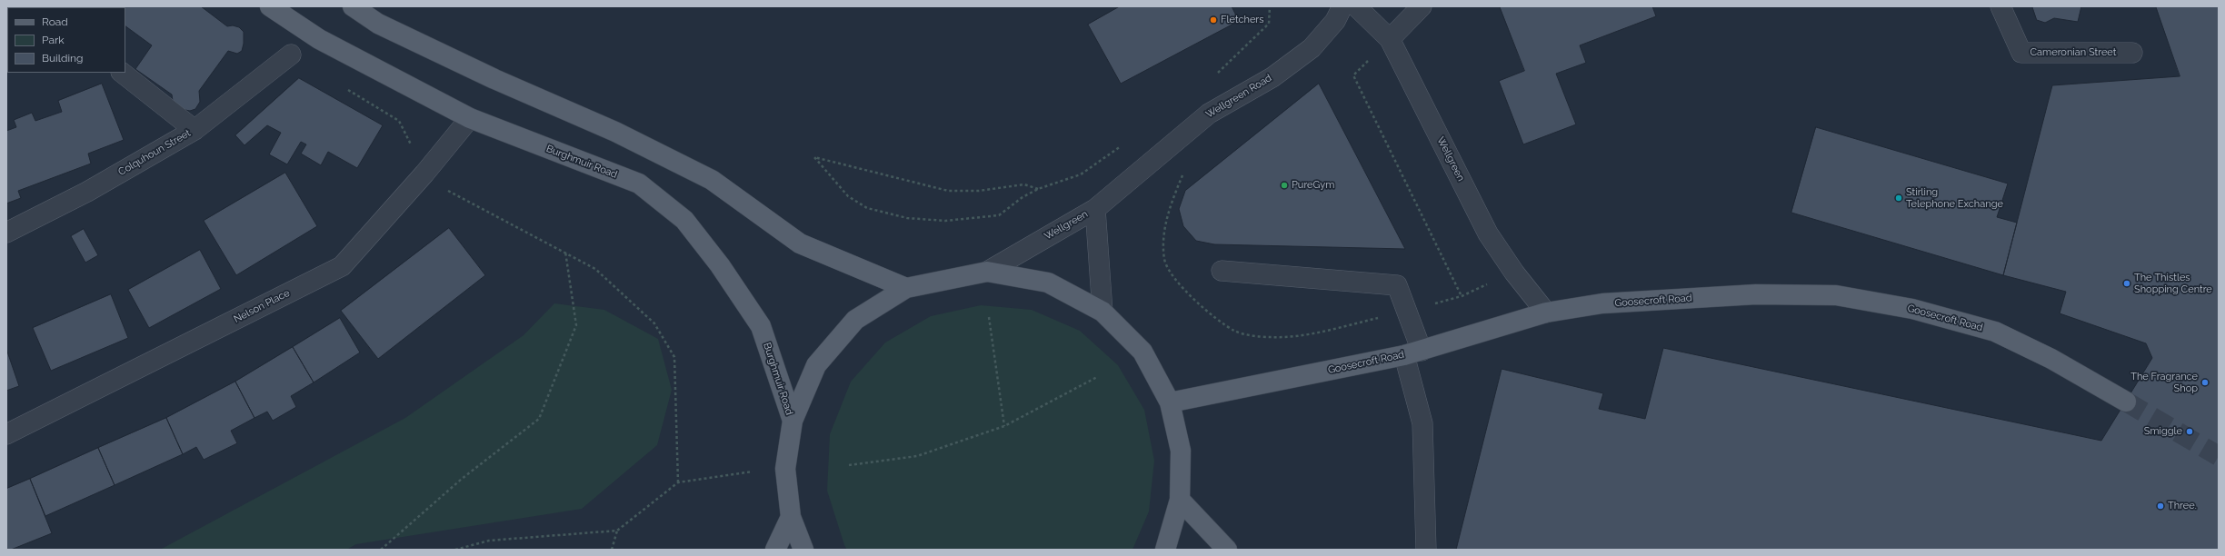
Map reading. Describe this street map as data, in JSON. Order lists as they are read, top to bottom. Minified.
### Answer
{"streets":{"main road":["Burghmuir Road","Goosecroft Road"],"street":["Cameronian Street","Wellgreen Road","Colquhoun Street","Wellgreen","Nelson Place"]},"crossings":[["Wellgreen Road","Wellgreen"],["Wellgreen","Goosecroft Road"],["Burghmuir Road","Nelson Place"]],"places":["Fletchers","PureGym","Stirling Telephone Exchange","The Thistles Shopping Centre","The Fragrance Shop","Smiggle","Three."],"legend":["Road","Park","Building"]}
